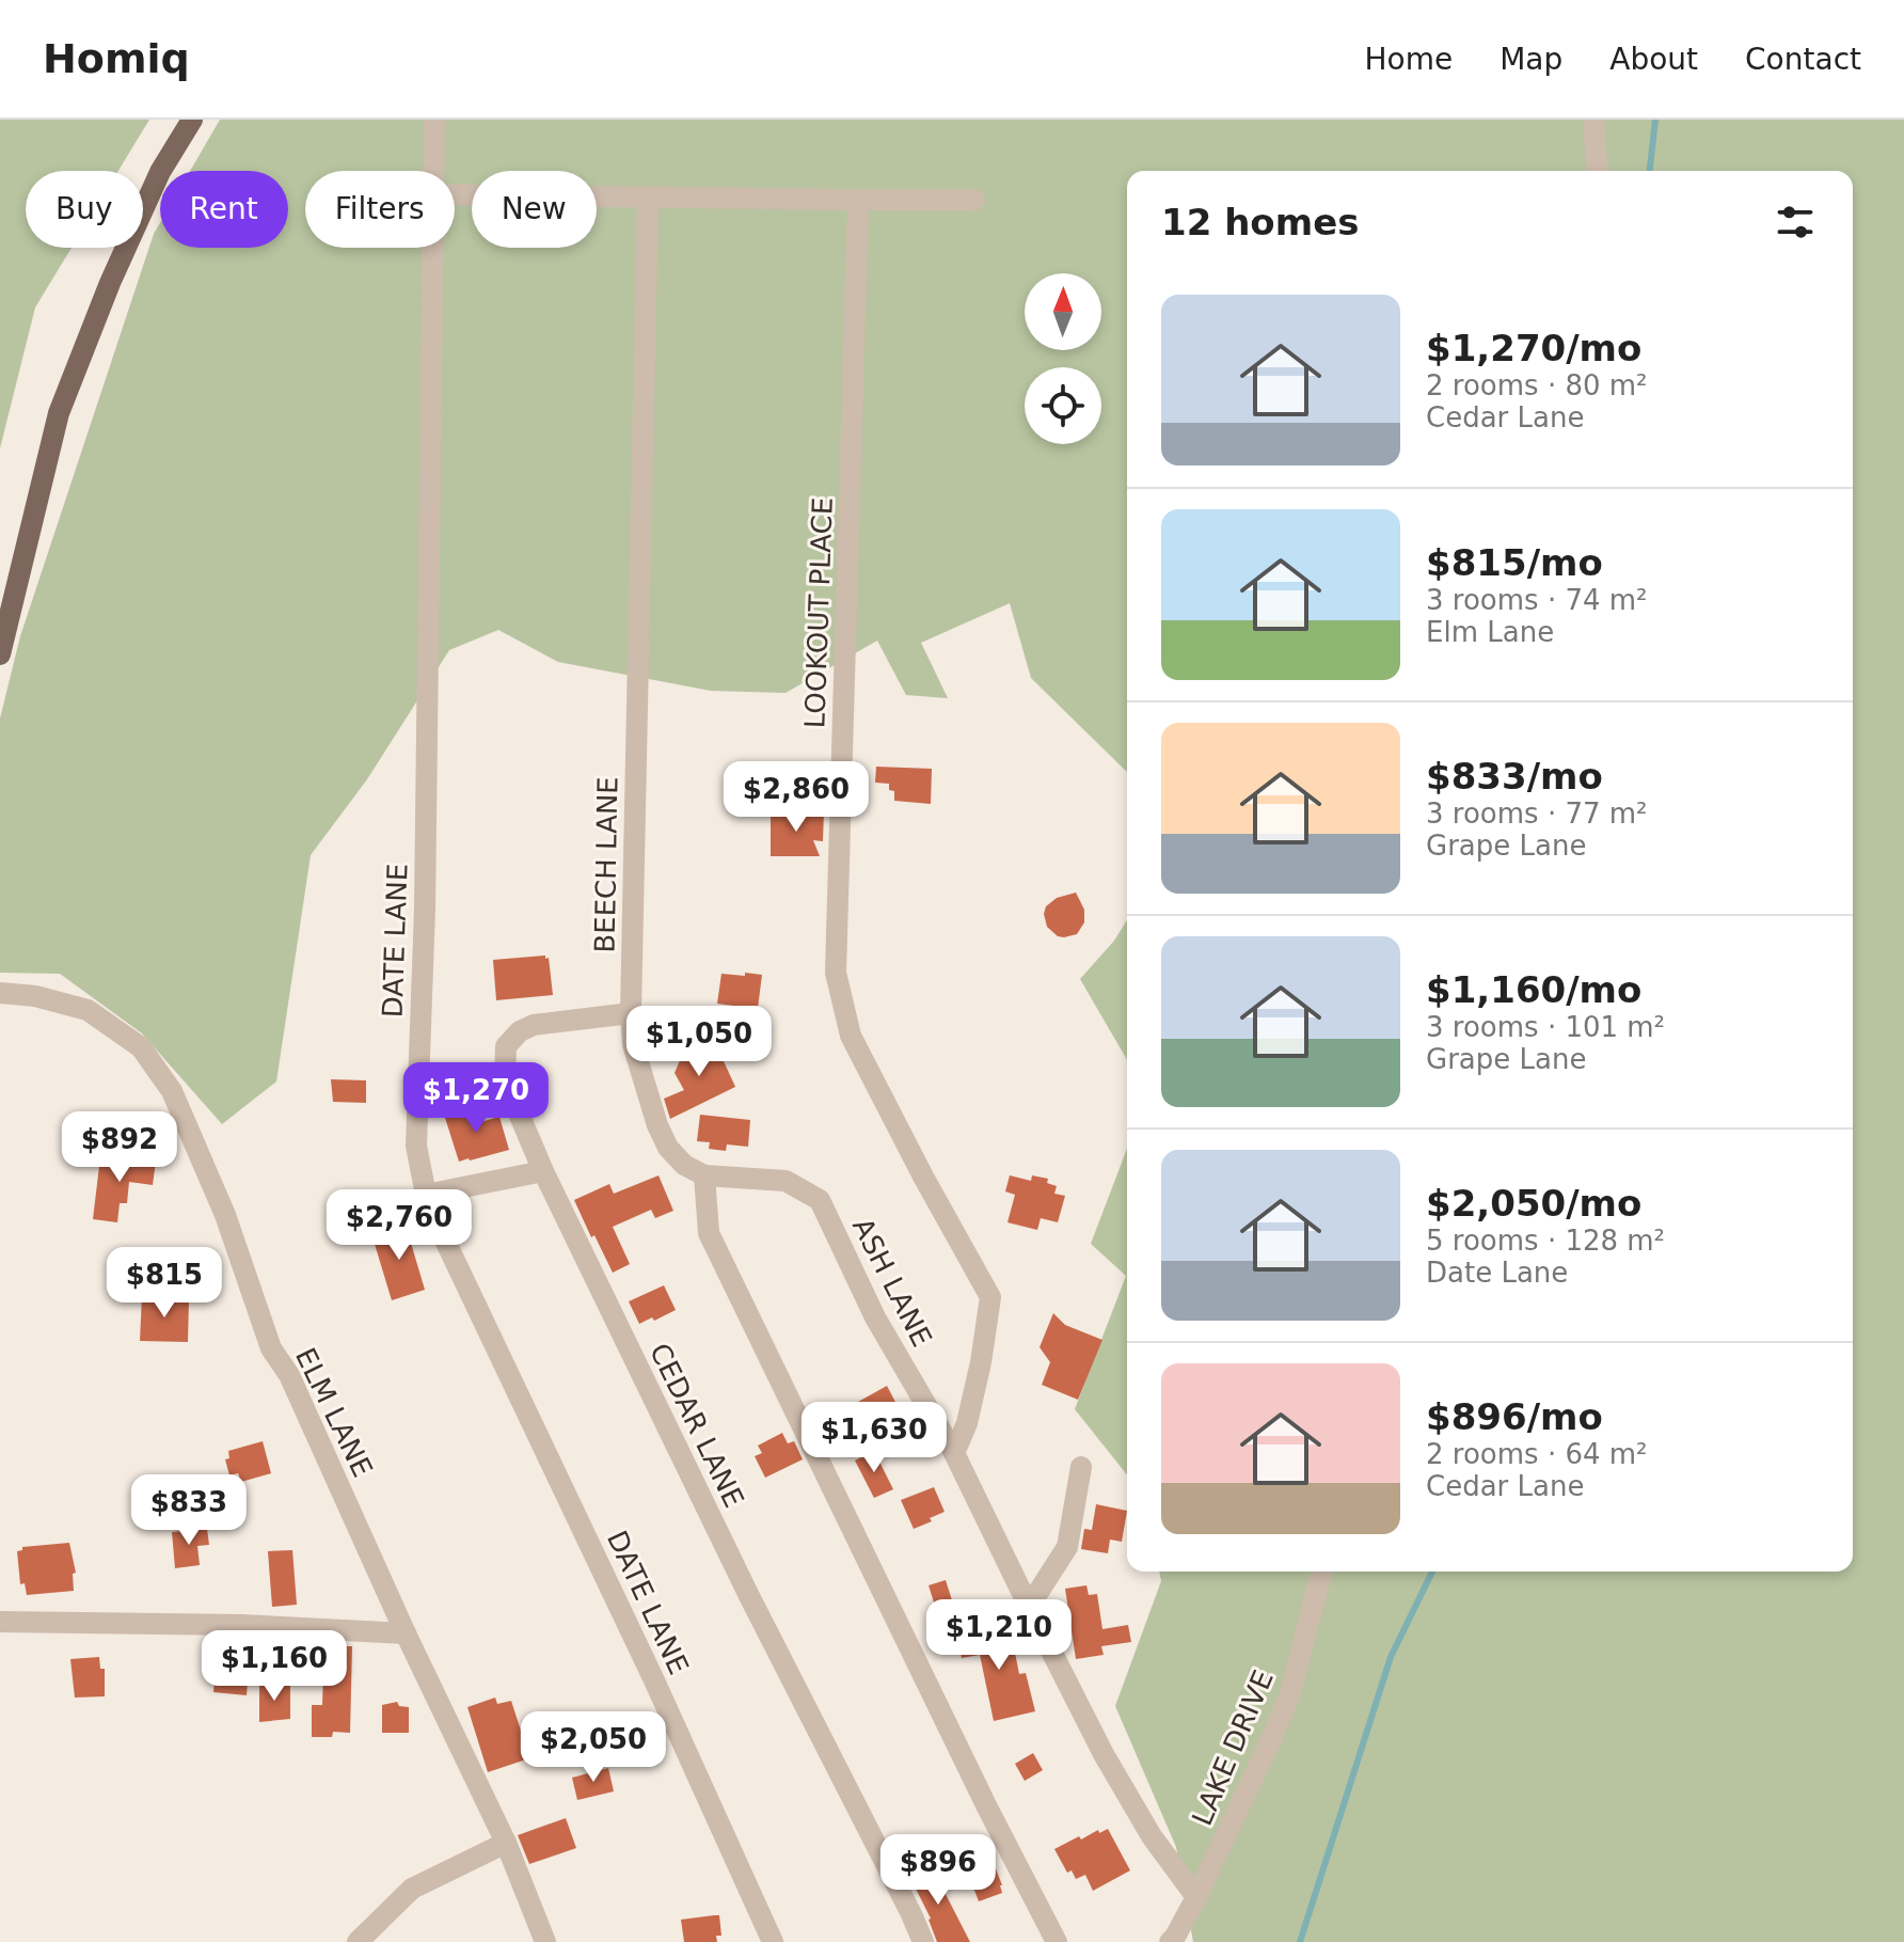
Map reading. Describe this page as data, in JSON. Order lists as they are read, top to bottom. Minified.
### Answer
{"streets":{"street":["LOOKOUT PLACE","BEECH LANE","DATE LANE","ASH LANE","ELM LANE","CEDAR LANE","LAKE DRIVE"]},"crossings":[["LOOKOUT PLACE","ASH LANE"],["BEECH LANE","ASH LANE"],["BEECH LANE","CEDAR LANE"],["ASH LANE","LAKE DRIVE"]],"north":"top","page":{"header":"Homiq","nav":["Home","Map","About","Contact"],"chip":["Buy","Rent","Filters","New"],"heading":"12 homes","list":[{"name":"$1,270/mo","note":"2 rooms · 80 m² · Cedar Lane"},{"name":"$815/mo","note":"3 rooms · 74 m² · Elm Lane"},{"name":"$833/mo","note":"3 rooms · 77 m² · Grape Lane"},{"name":"$1,160/mo","note":"3 rooms · 101 m² · Grape Lane"},{"name":"$2,050/mo","note":"5 rooms · 128 m² · Date Lane"},{"name":"$896/mo","note":"2 rooms · 64 m² · Cedar Lane"}],"price":["$2,860","$1,050","$1,270","$892","$2,760","$815","$1,630","$833","$1,210","$1,160","$2,050","$896"]}}
